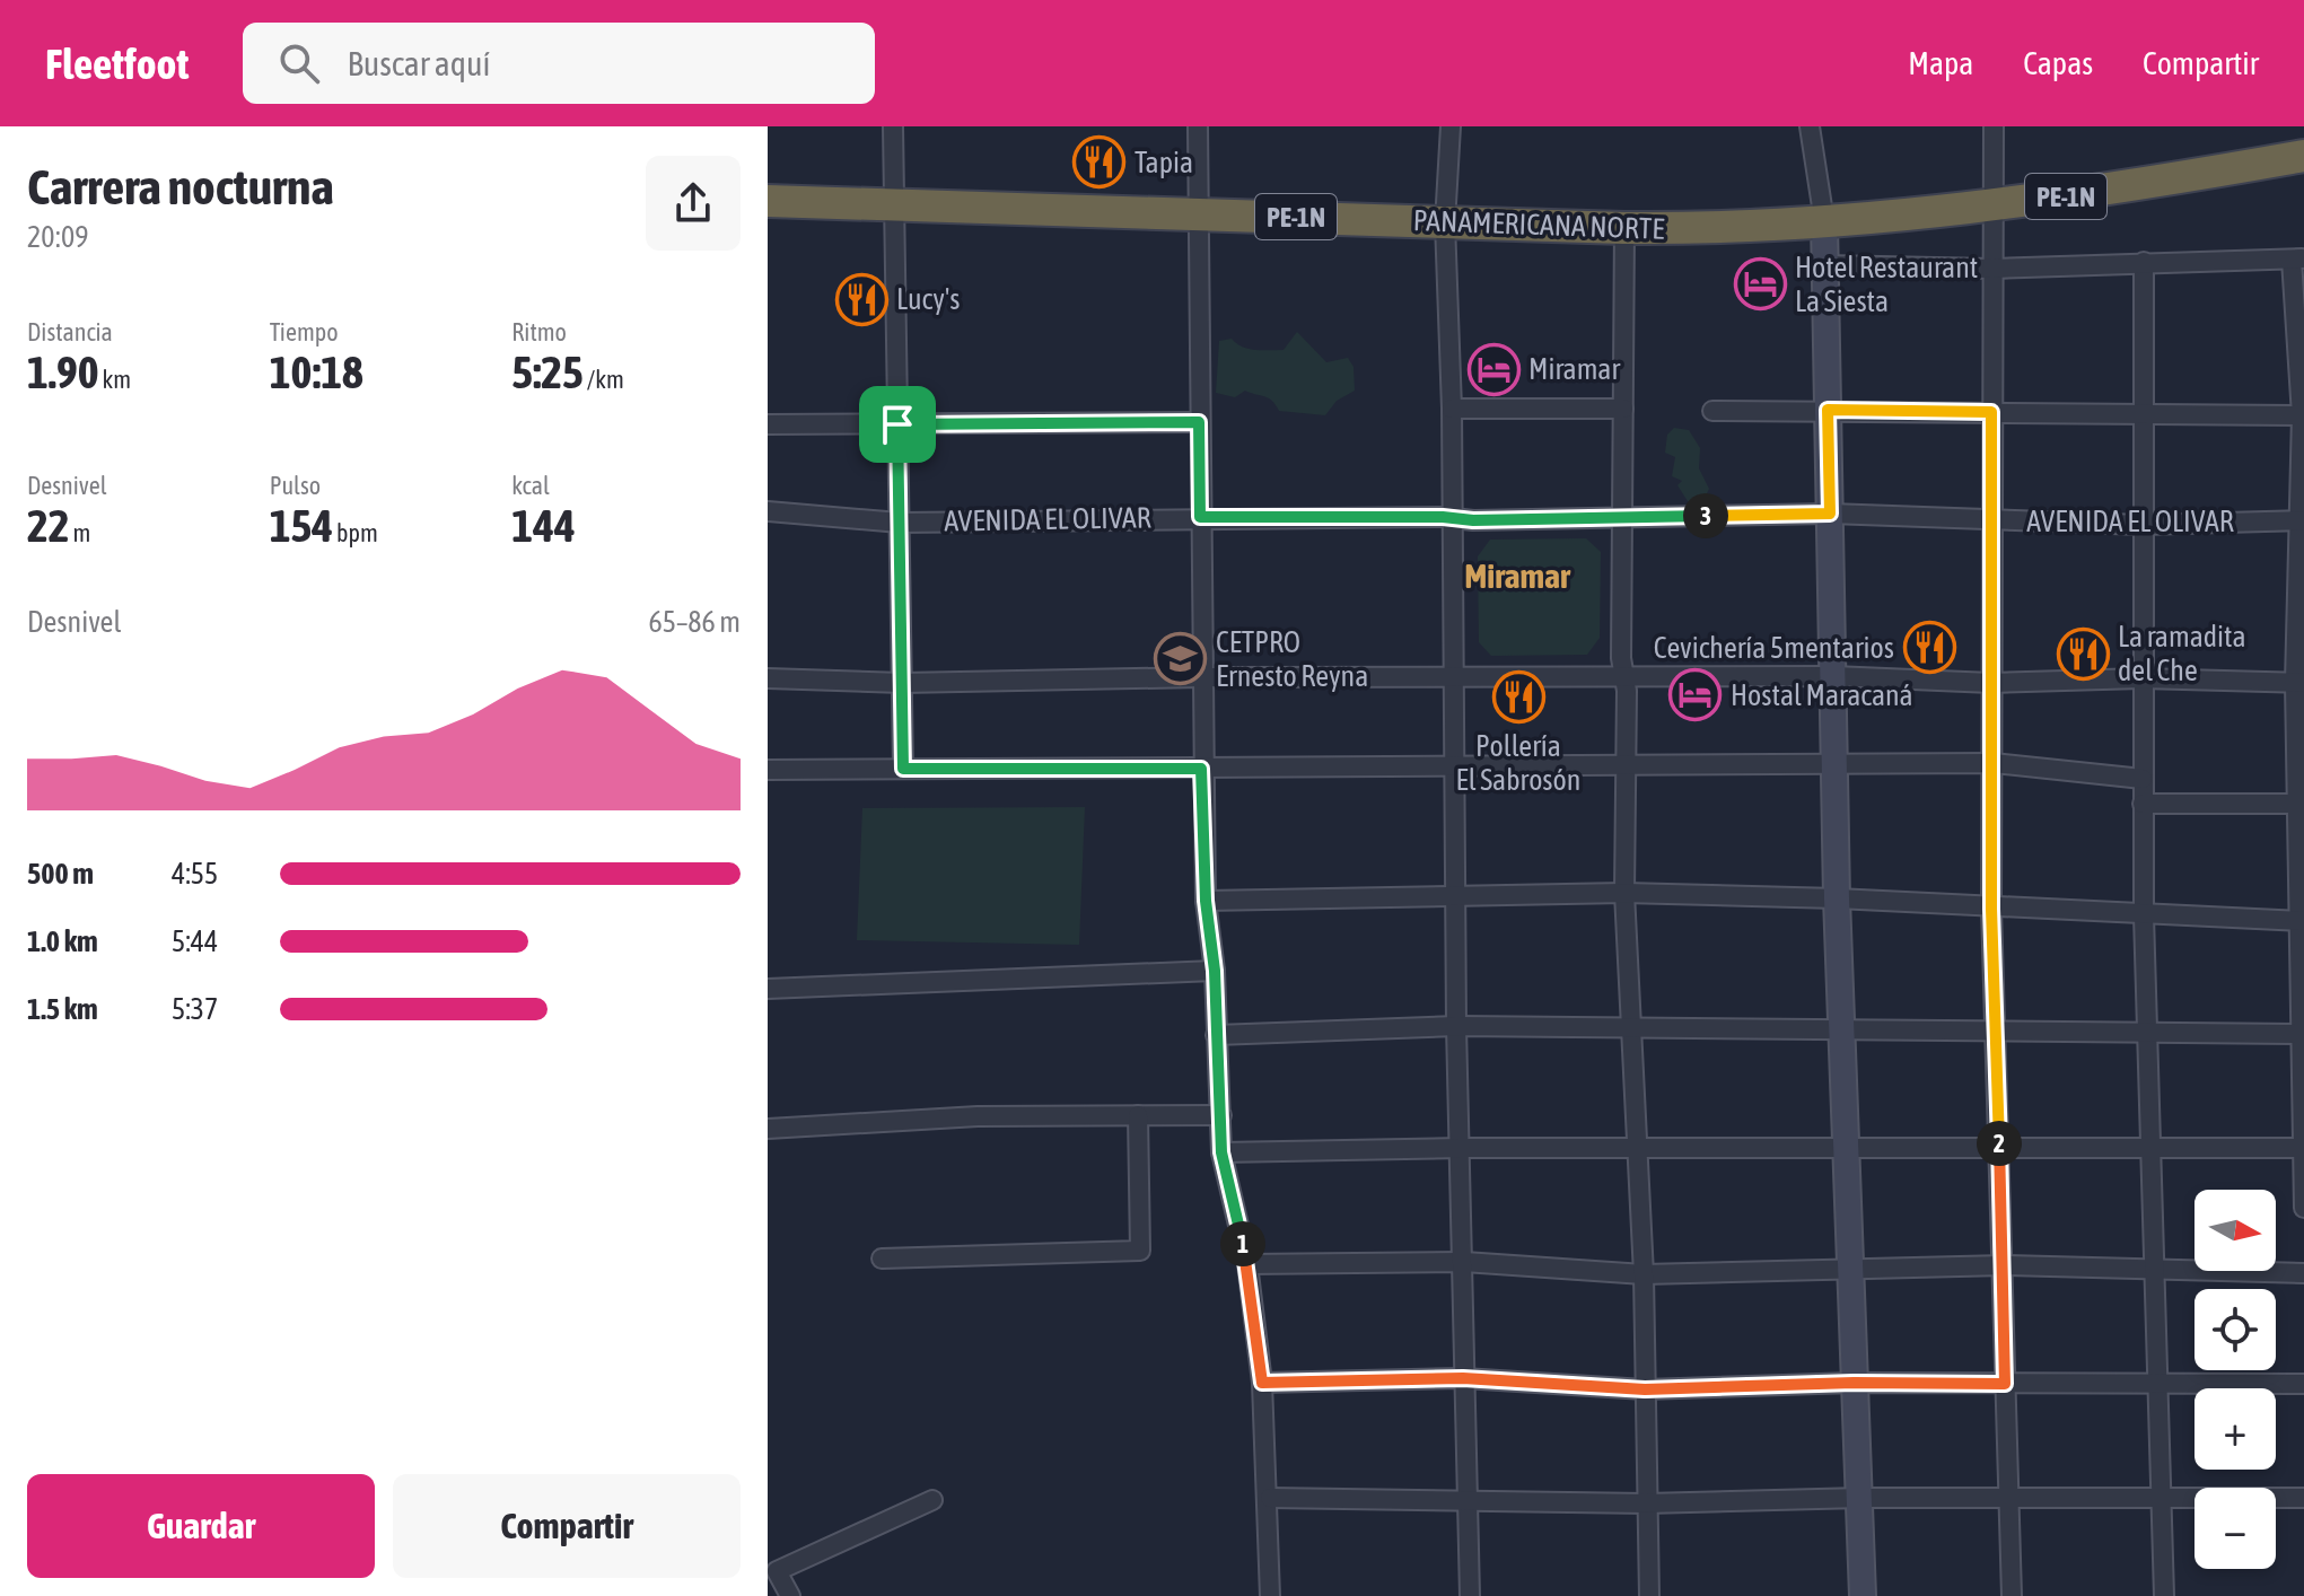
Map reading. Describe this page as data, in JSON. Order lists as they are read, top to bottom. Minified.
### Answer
{"streets":{"highway":["PE-1N","PANAMERICANA NORTE"],"street":["AVENIDA EL OLIVAR"]},"districts":["Miramar"],"places":{"restaurant":["Tapia","Lucy's","Cevichería 5mentarios","La ramadita del Che","Pollería El Sabrosón"],"hotel":["Hotel Restaurant La Siesta","Miramar","Hostal Maracaná"],"school or university":["CETPRO Ernesto Reyna"]},"north":"right","page":{"header":"Fleetfoot","search":"Buscar aquí","nav":["Mapa","Capas","Compartir"],"heading":["Carrera nocturna","20:09"],"stats":[["Distancia","1.90 km"],["Tiempo","10:18"],["Ritmo","5:25 /km"],["Desnivel","22 m"],["Pulso","154 bpm"],["kcal","144"]],"pins":["3","2","1"],"chart":["Desnivel","65–86 m"],"list":[{"name":"500 m","note":"4:55"},{"name":"1.0 km","note":"5:44"},{"name":"1.5 km","note":"5:37"}],"map_buttons":["+","−"],"buttons":["Guardar","Compartir"]}}
